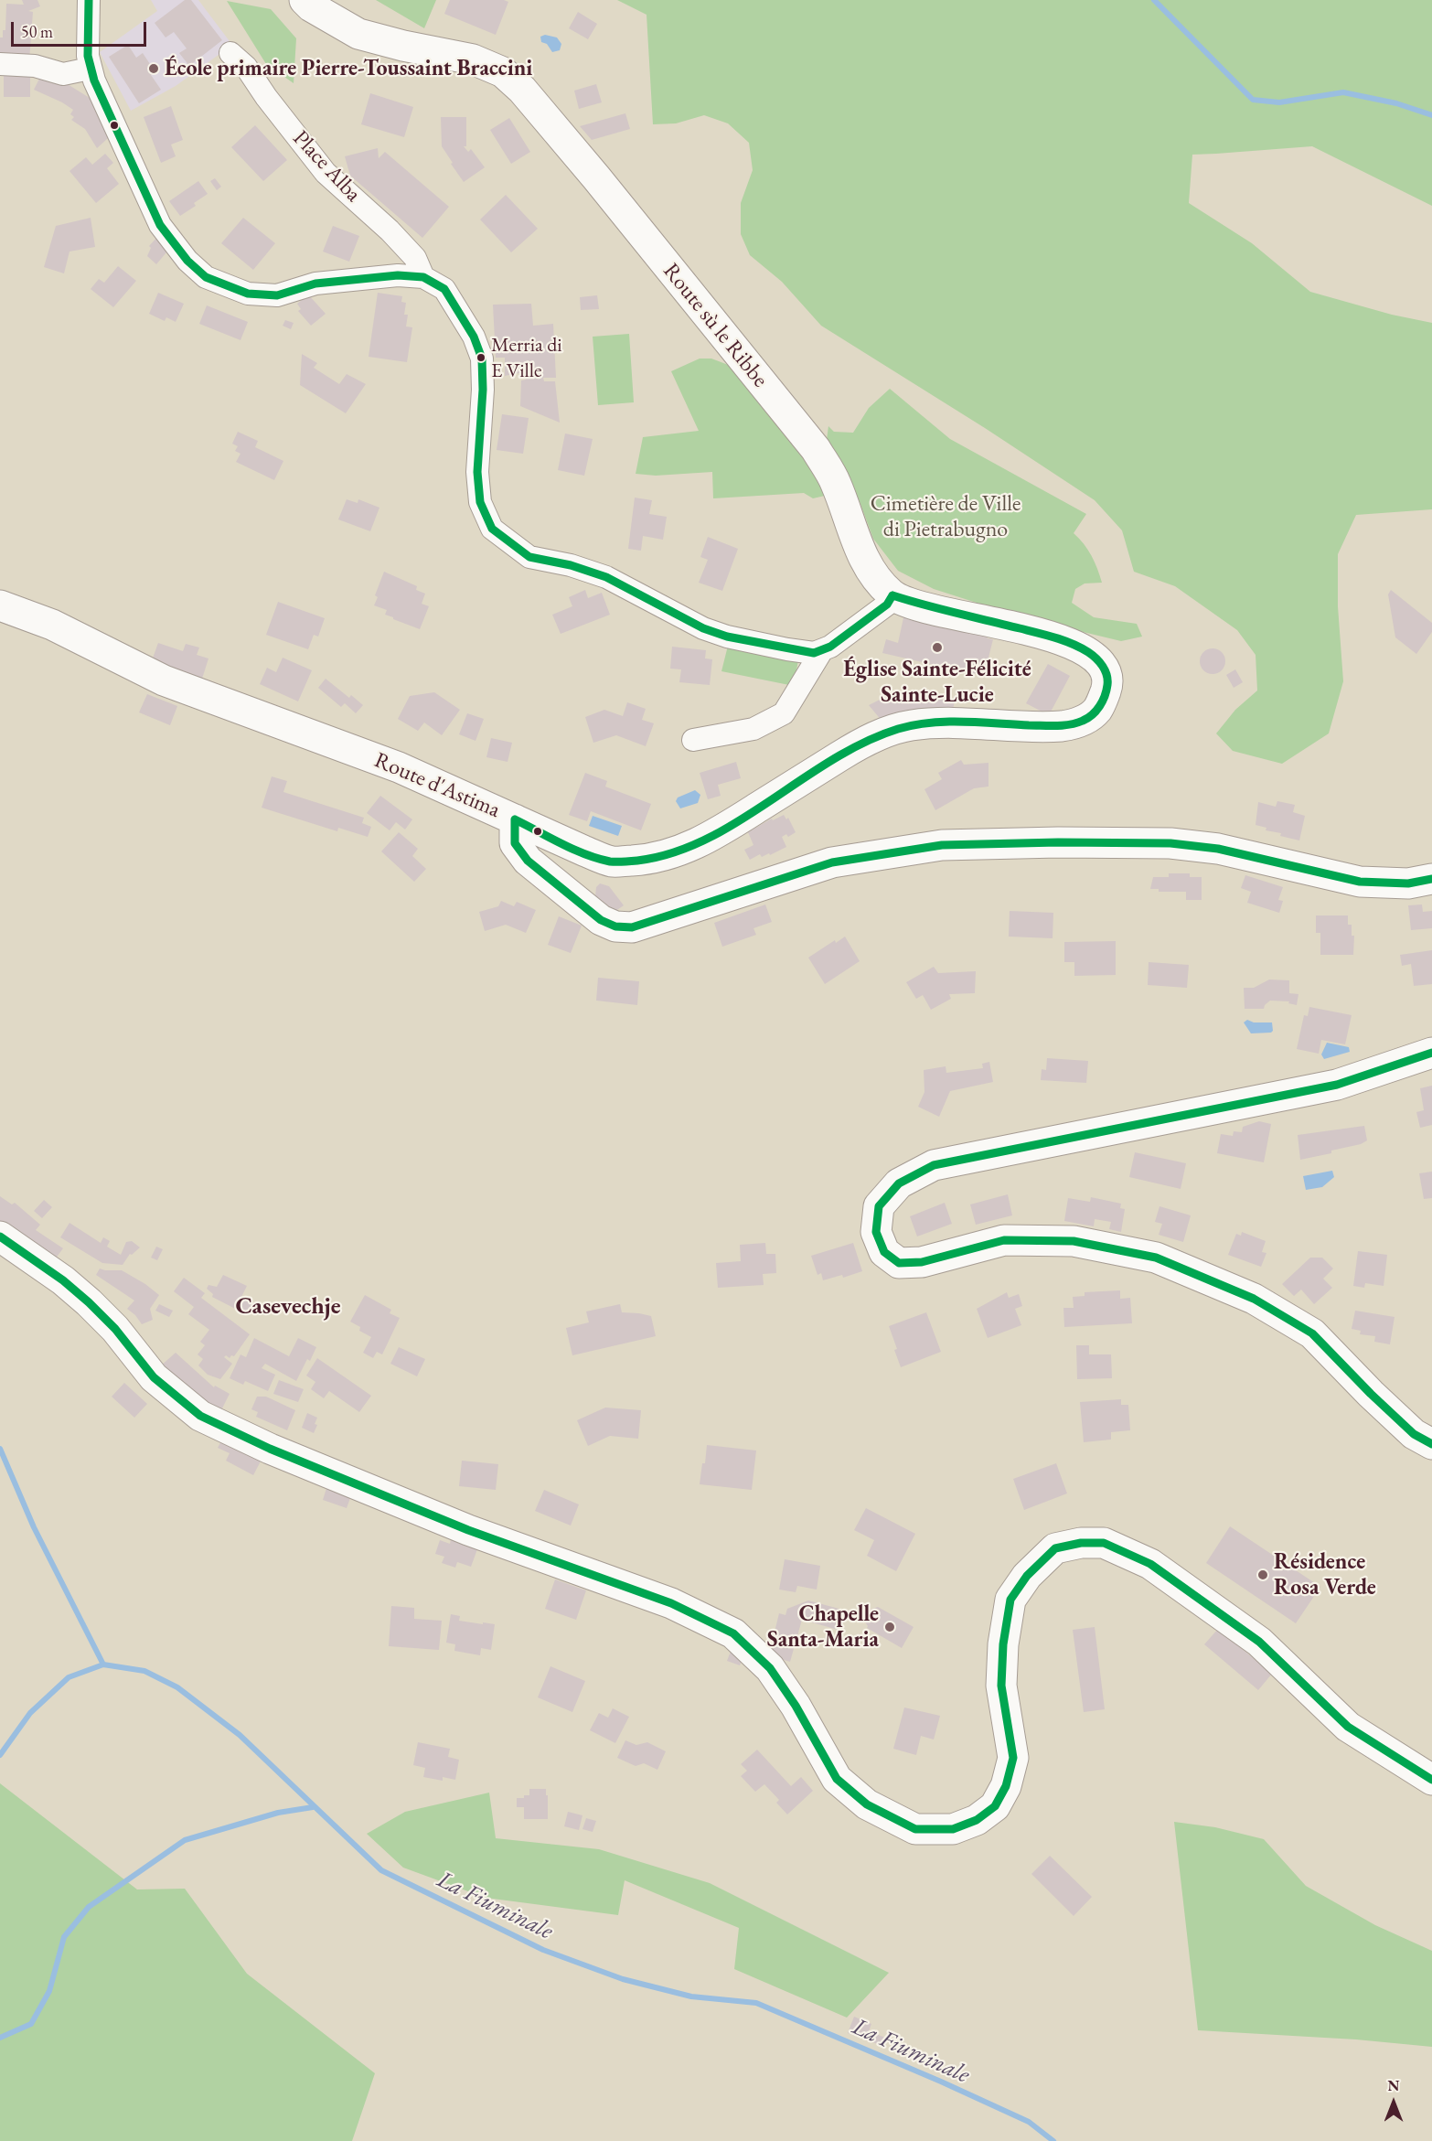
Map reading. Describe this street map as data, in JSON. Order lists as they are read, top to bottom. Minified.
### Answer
{"streets":{"street":["Place Alba","Route sù le Ribbe","Route d'Astima"]},"crossings":[["Route sù le Ribbe","Route d'Astima"]],"districts":["Casevechje"],"water":["La Fiuminale"],"parks":["Cimetière de Ville di Pietrabugno"],"places":["École primaire Pierre-Toussaint Braccini","Merria di E Ville","Église Sainte-Félicité Sainte-Lucie","Résidence Rosa Verde","Chapelle Santa-Maria"],"scale_bar":"50 m","north":"top"}
